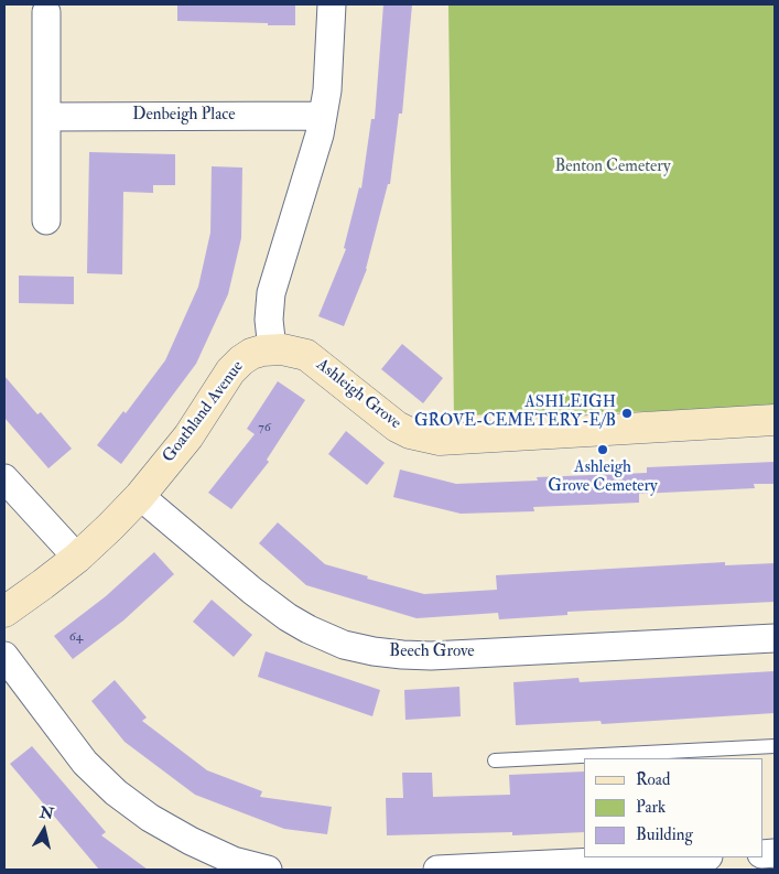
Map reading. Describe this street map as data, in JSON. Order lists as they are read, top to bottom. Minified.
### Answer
{"streets":{"street":["Denbeigh Place","Ashleigh Grove","Goathland Avenue","Beech Grove"]},"crossings":[["Ashleigh Grove","Goathland Avenue"],["Goathland Avenue","Beech Grove"]],"parks":["Benton Cemetery"],"places":["ASHLEIGH GROVE-CEMETERY-E/B","Ashleigh Grove Cemetery"],"house_numbers":["76","64"],"legend":["Road","Park","Building"],"north":"top"}
